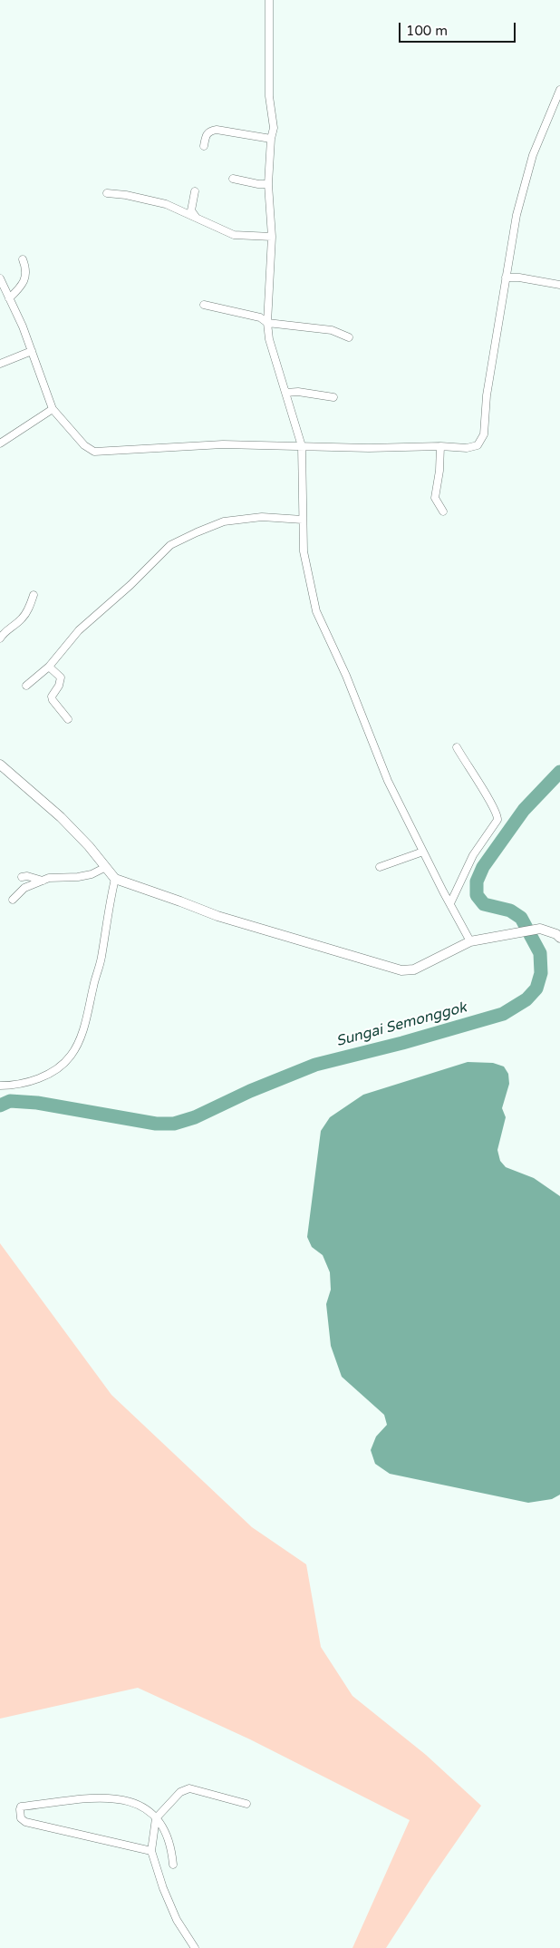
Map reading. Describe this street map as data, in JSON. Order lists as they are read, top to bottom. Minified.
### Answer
{"water":["Sungai Semonggok"],"scale_bar":"100 m"}
